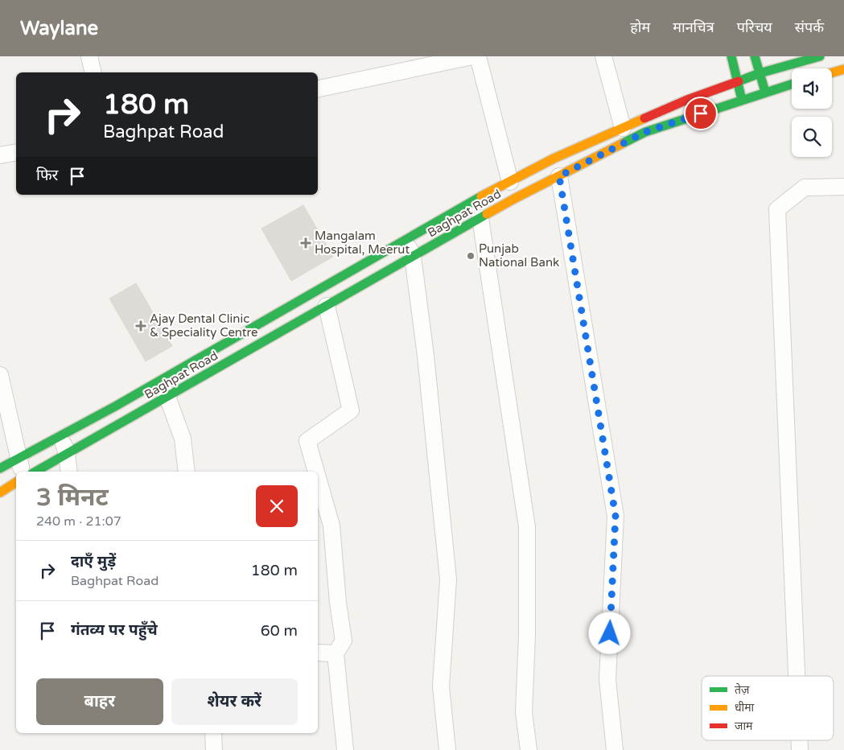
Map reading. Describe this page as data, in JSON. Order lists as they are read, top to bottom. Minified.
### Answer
{"streets":{"main road":["Baghpat Road"]},"places":{"health":["Mangalam Hospital, Meerut","Ajay Dental Clinic & Speciality Centre"],"other":["Punjab National Bank"]},"legend":["तेज़","धीमा","जाम"],"page":{"header":"Waylane","nav":["होम","मानचित्र","परिचय","संपर्क"],"turn":["180 m","Baghpat Road"],"then":"फिर","heading":["3 मिनट","240 m · 21:07"],"list":[{"name":"दाएँ मुड़ें","note":"Baghpat Road","value":"180 m"},{"name":"गंतव्य पर पहुँचे","value":"60 m"}],"buttons":["बाहर","शेयर करें"]}}
